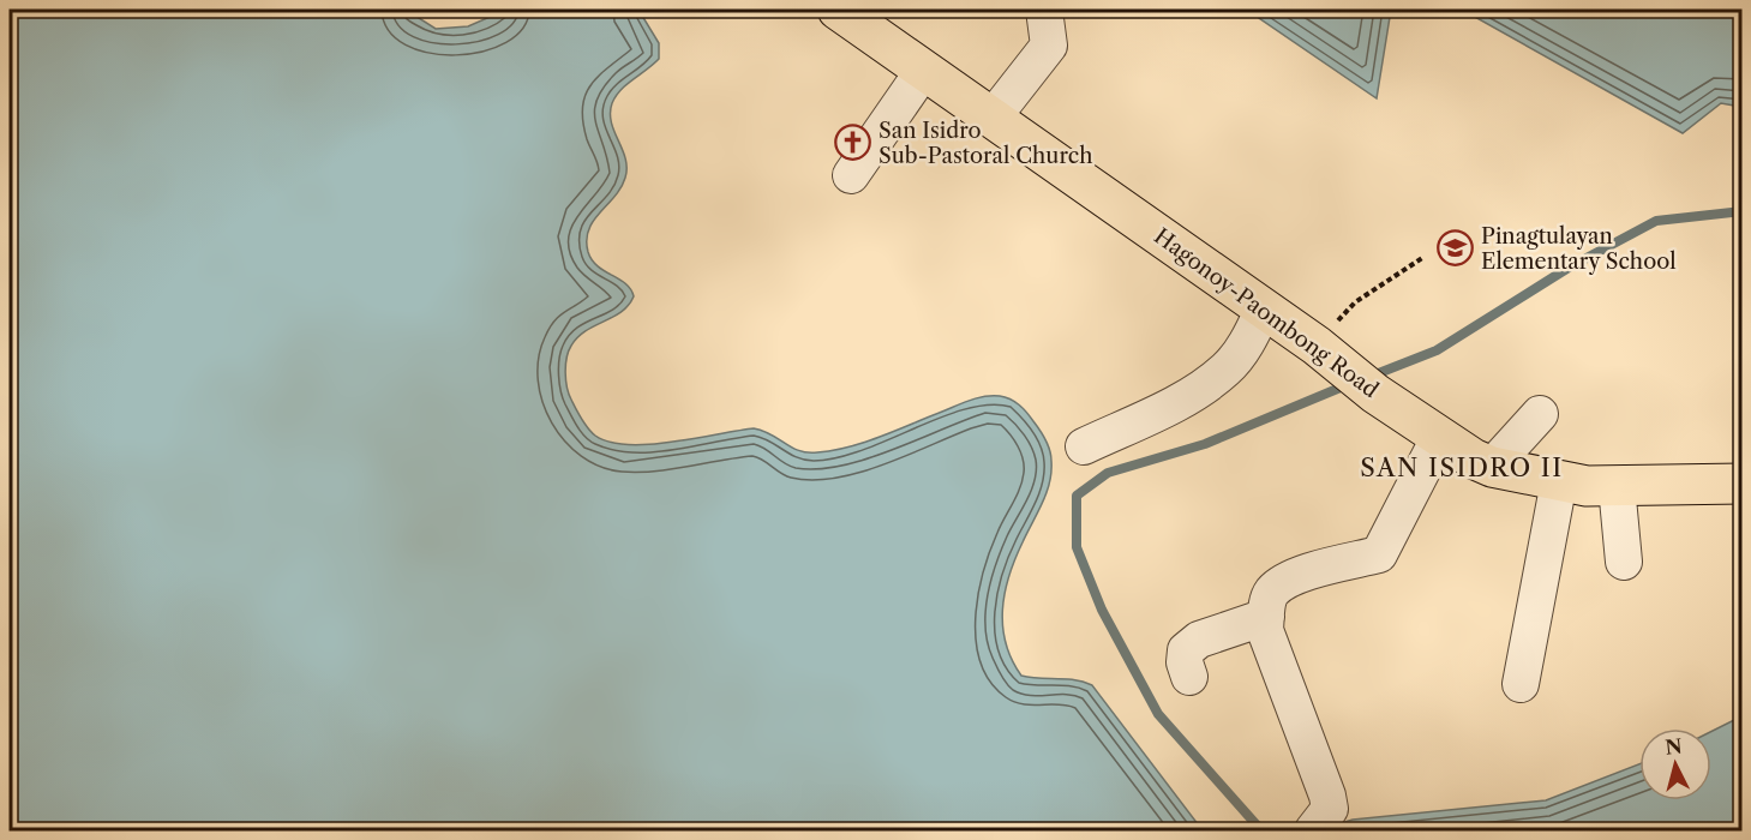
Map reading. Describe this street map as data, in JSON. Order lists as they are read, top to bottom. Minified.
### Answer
{"streets":{"main road":["Hagonoy-Paombong Road"]},"districts":["SAN ISIDRO II"],"places":{"church":["San Isidro Sub-Pastoral Church"],"school or university":["Pinagtulayan Elementary School"]},"north":"top"}
